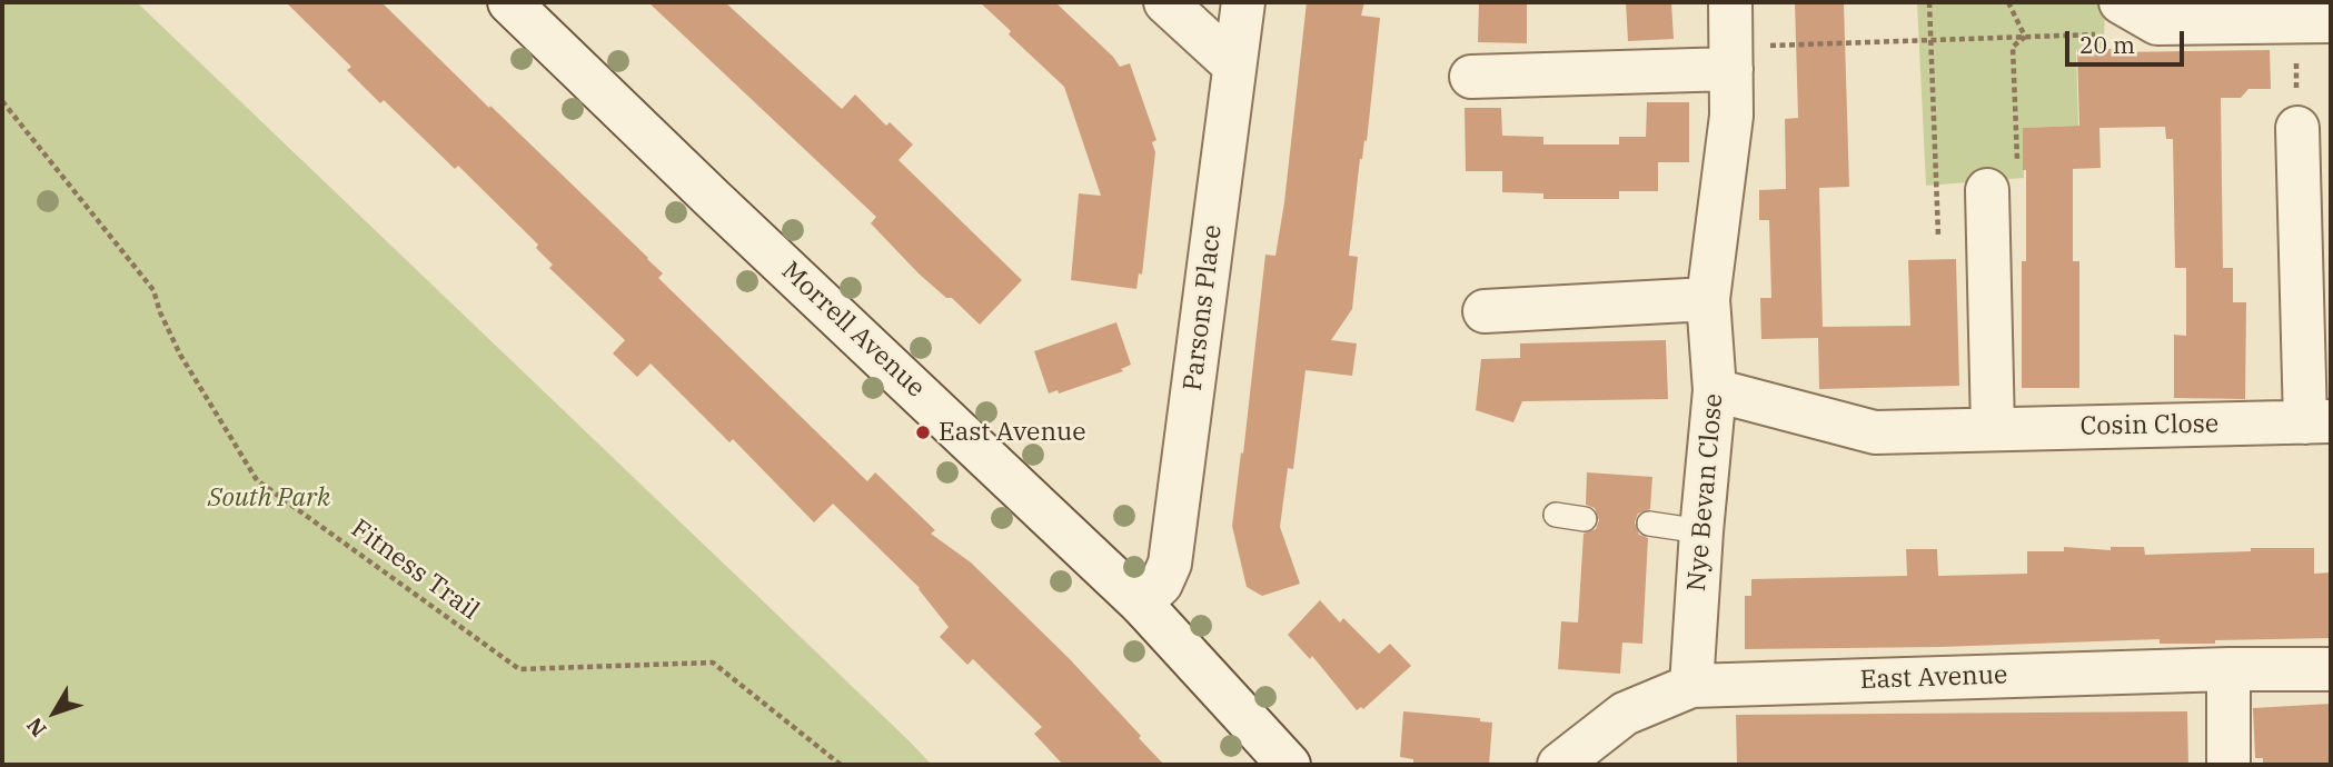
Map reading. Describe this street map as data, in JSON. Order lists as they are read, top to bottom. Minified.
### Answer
{"streets":{"street":["Parsons Place","Morrell Avenue","Cosin Close","Nye Bevan Close","East Avenue"],"path":["Fitness Trail"]},"crossings":[["Parsons Place","Morrell Avenue"],["Cosin Close","Nye Bevan Close"],["Nye Bevan Close","East Avenue"]],"parks":["South Park"],"places":["East Avenue"],"scale_bar":"20 m","north":"bottom left"}
